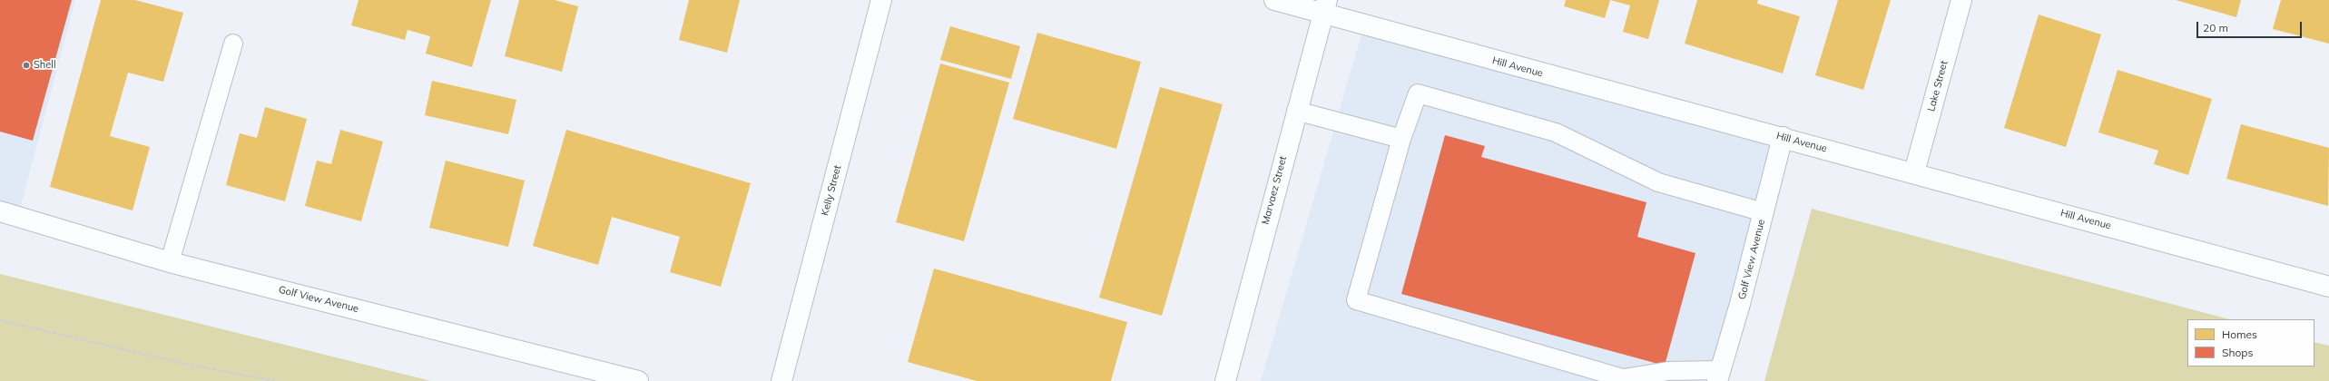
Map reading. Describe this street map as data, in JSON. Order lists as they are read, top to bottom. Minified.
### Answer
{"streets":{"street":["Hill Avenue","Lake Street","Kelly Street","Marvaez Street","Golf View Avenue"]},"crossings":[["Hill Avenue","Lake Street"],["Hill Avenue","Marvaez Street"],["Hill Avenue","Golf View Avenue"]],"places":["Shell"],"legend":["Homes","Shops"],"scale_bar":"20 m"}
